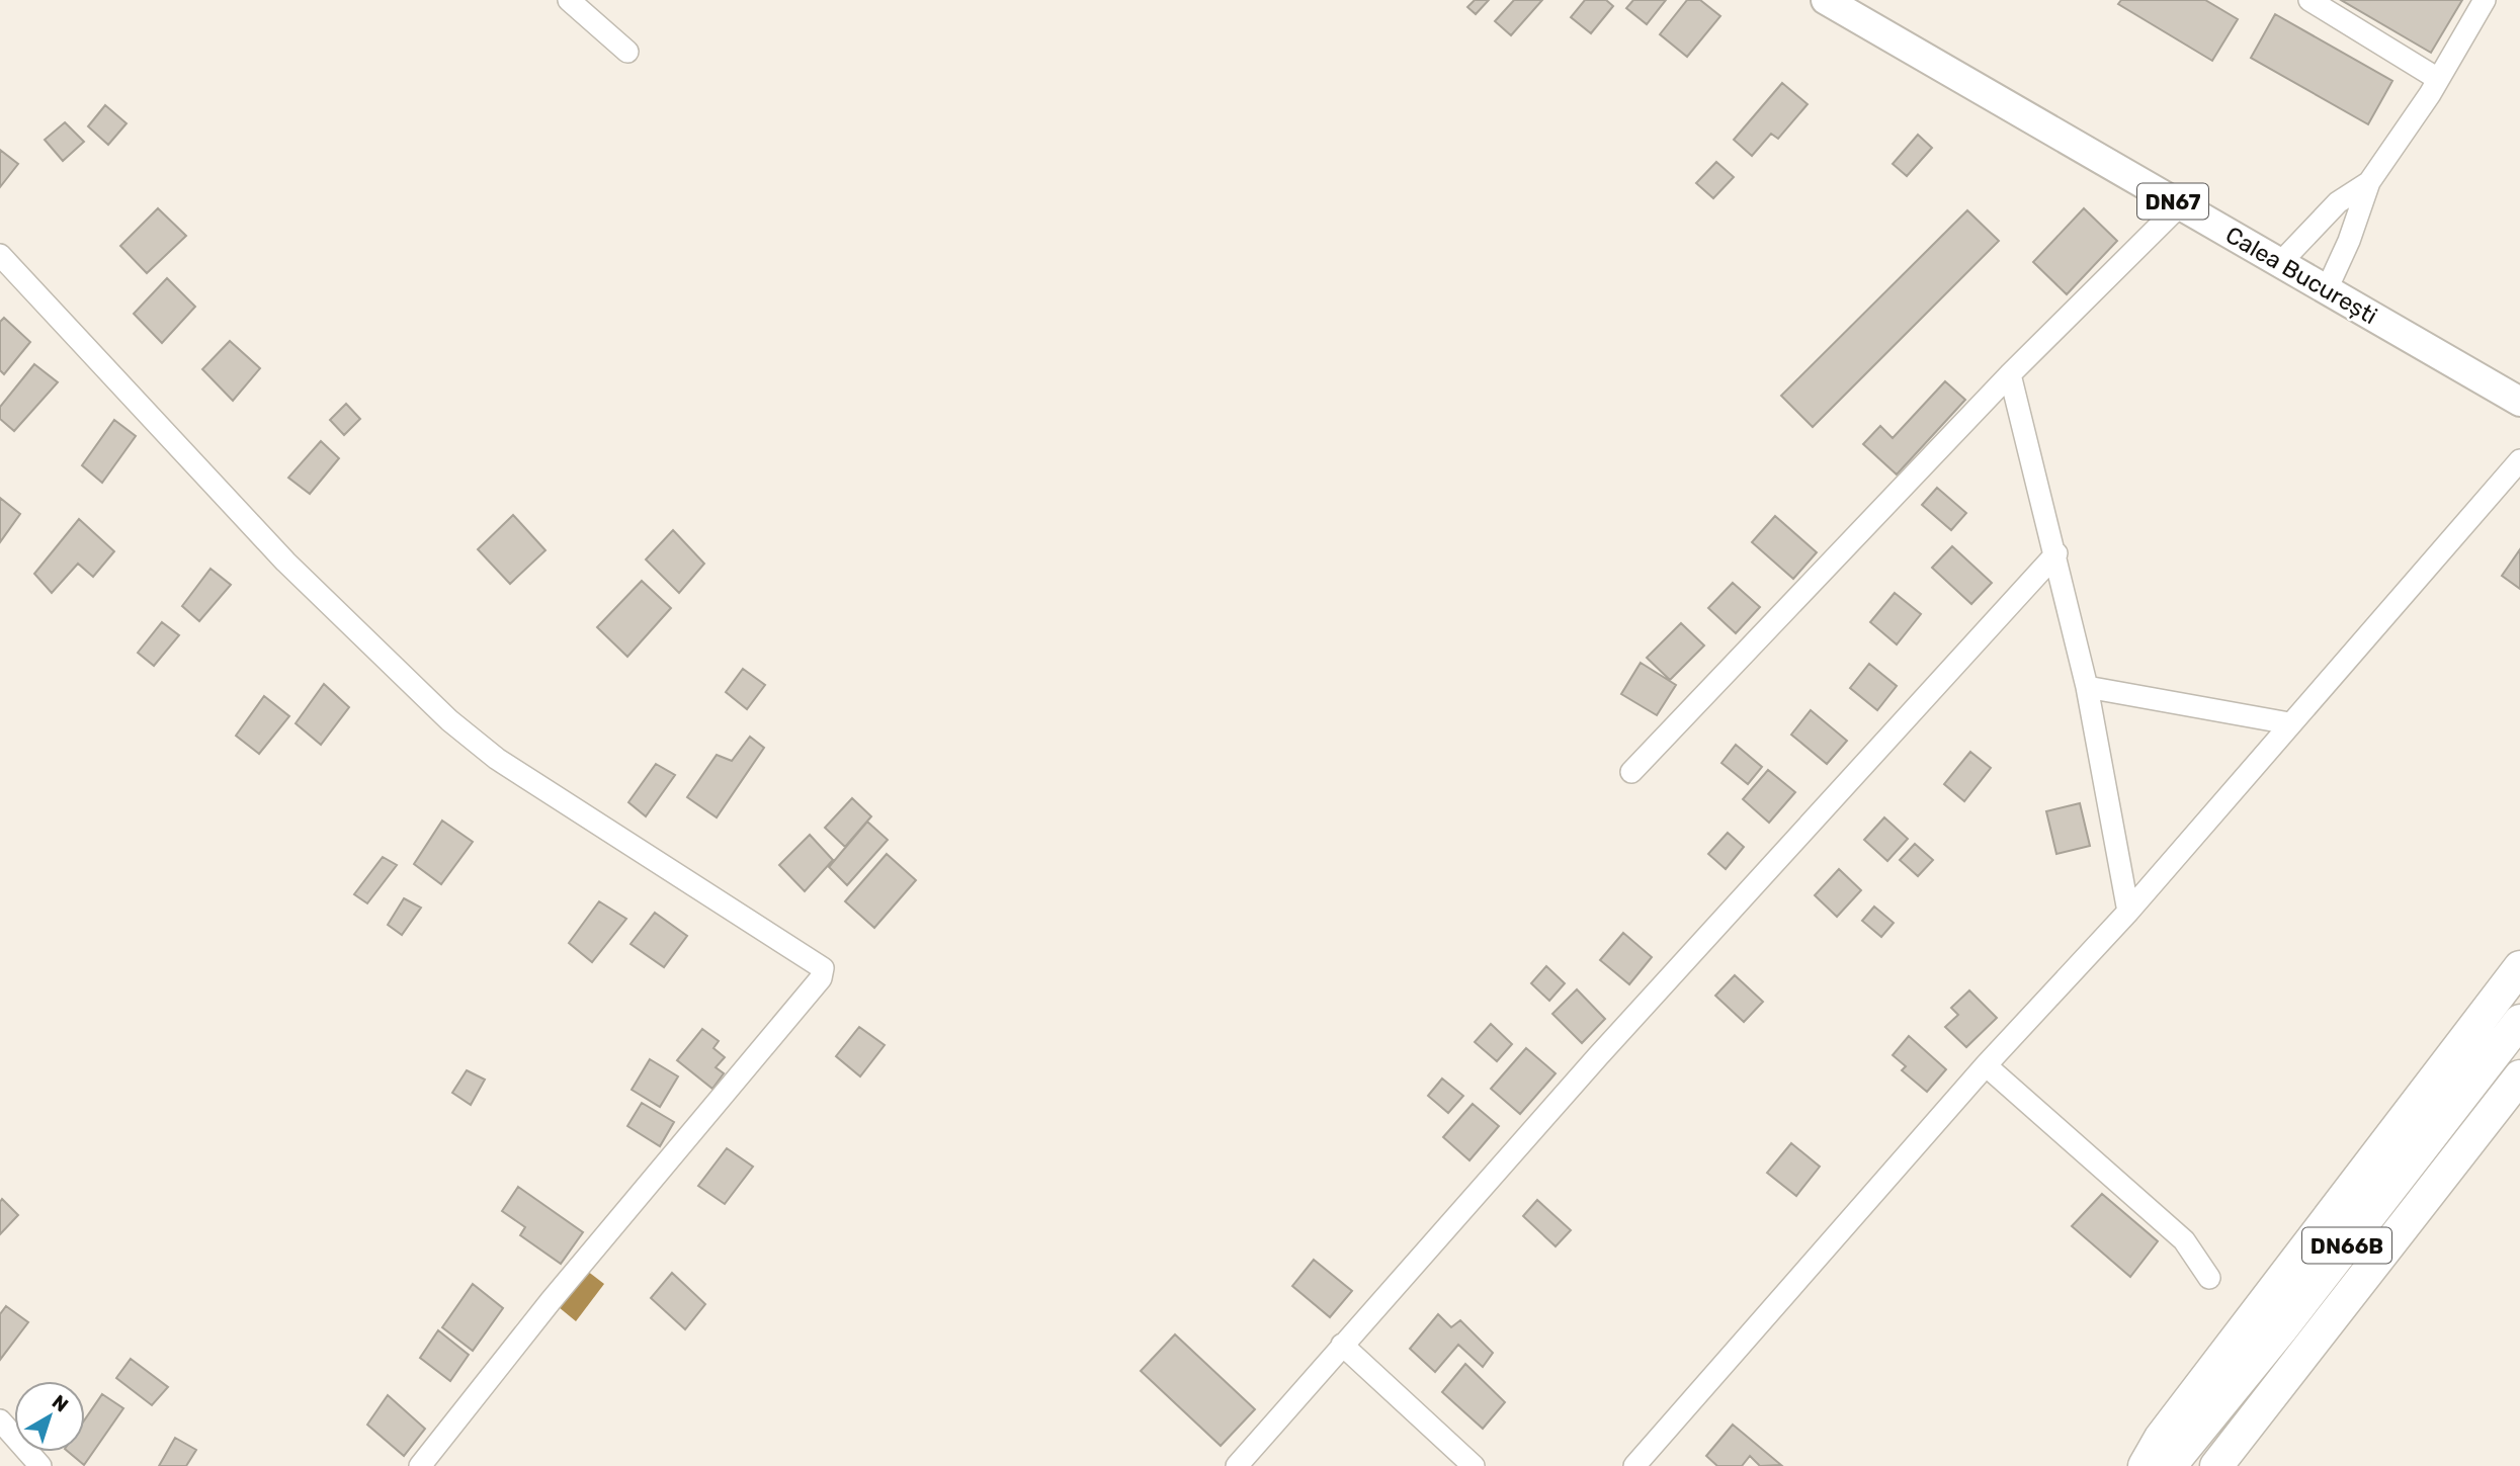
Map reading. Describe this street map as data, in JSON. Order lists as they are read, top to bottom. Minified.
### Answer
{"streets":{"highway":["DN66B"],"main road":["DN67","Calea București"]},"north":"top right"}
